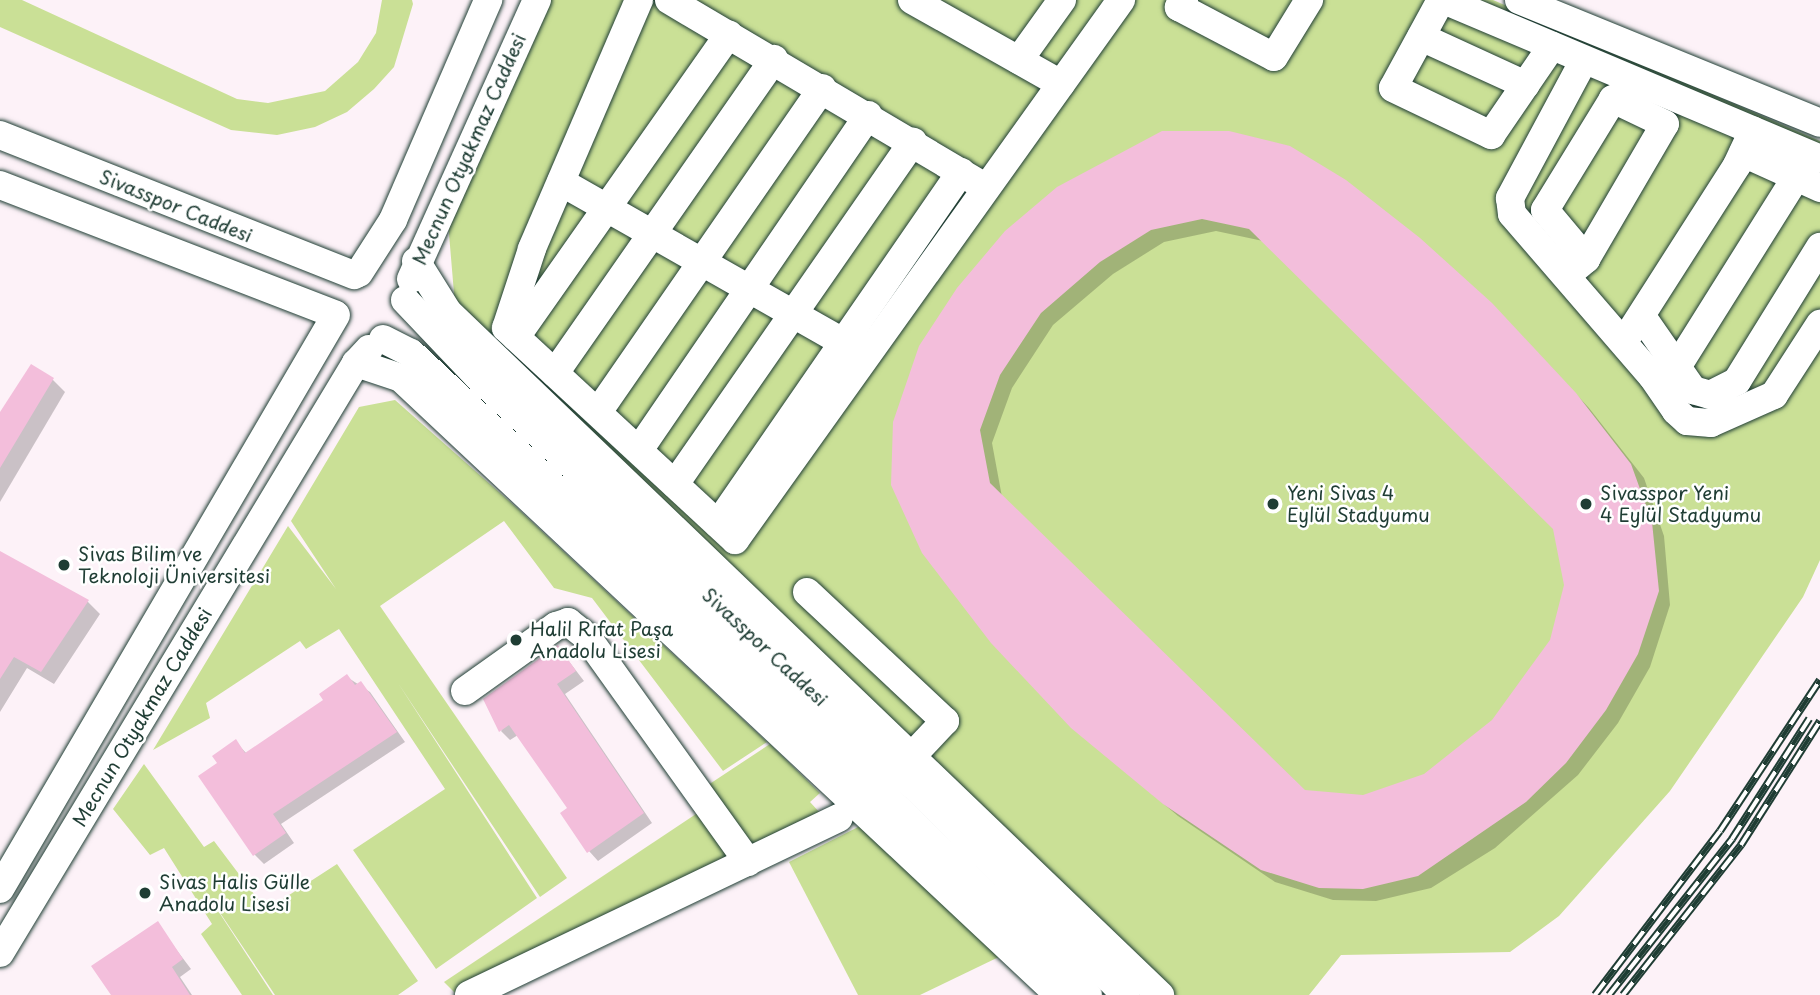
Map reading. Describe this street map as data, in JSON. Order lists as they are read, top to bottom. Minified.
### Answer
{"streets":{"street":["Mecnun Otyakmaz Caddesi","Sivasspor Caddesi"]},"crossings":[["Mecnun Otyakmaz Caddesi","Sivasspor Caddesi"]],"places":["Yeni Sivas 4 Eylül Stadyumu","Sivasspor Yeni 4 Eylül Stadyumu","Sivas Bilim ve Teknoloji Üniversitesi","Halil Rıfat Paşa Anadolu Lisesi","Sivas Halis Gülle Anadolu Lisesi"]}
